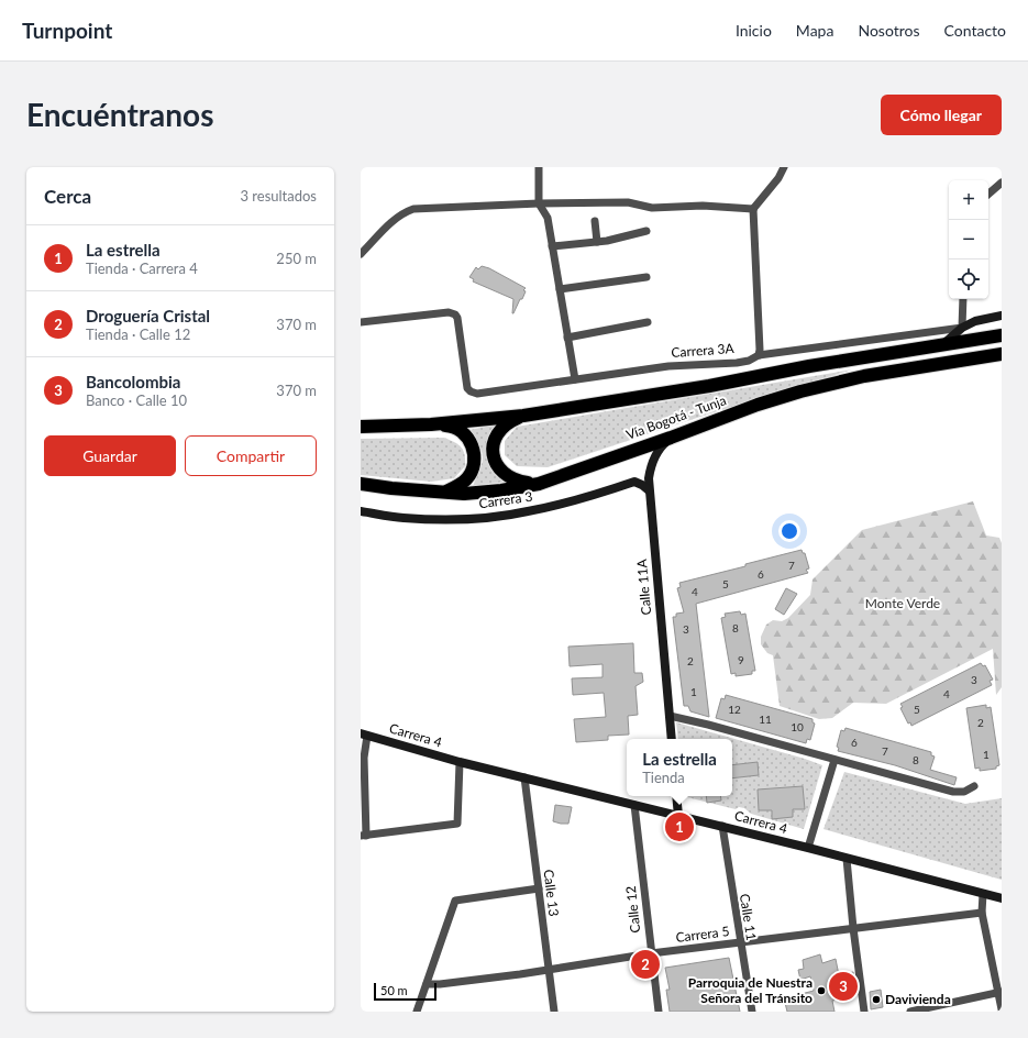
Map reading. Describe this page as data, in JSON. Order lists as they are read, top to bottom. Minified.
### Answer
{"streets":{"highway":["Vía Bogotá - Tunja"],"street":["Carrera 3A","Carrera 3","Calle 11A","Carrera 4","Calle 13","Calle 12","Calle 11","Carrera 5"]},"crossings":[["Carrera 3A","Vía Bogotá - Tunja"],["Vía Bogotá - Tunja","Calle 11A"],["Carrera 3","Calle 11A"],["Carrera 4","Calle 13"],["Carrera 4","Calle 12"],["Carrera 4","Calle 11"],["Calle 13","Carrera 5"],["Calle 12","Carrera 5"],["Calle 11","Carrera 5"]],"parks":["Monte Verde"],"places":["Parroquia de Nuestra Señora del Tránsito","Davivienda"],"house_numbers":["7","6","5","4","8","3","9","2","3","1","4","12","5","11","2","10","6","7","1","8"],"scale_bar":"50 m","page":{"header":"Turnpoint","nav":["Inicio","Mapa","Nosotros","Contacto"],"buttons":["Cómo llegar",["Guardar","Compartir"]],"title":"Encuéntranos","heading":["Cerca","3 resultados"],"map_buttons":["+","−"],"list":[{"mark":"1","name":"La estrella","note":"Tienda · Carrera 4","value":"250 m"},{"mark":"2","name":"Droguería Cristal","note":"Tienda · Calle 12","value":"370 m"},{"mark":"3","name":"Bancolombia","note":"Banco · Calle 10","value":"370 m"}],"popup":["La estrella","Tienda"],"pins":["1","2","3"],"scale":"50 m"}}
